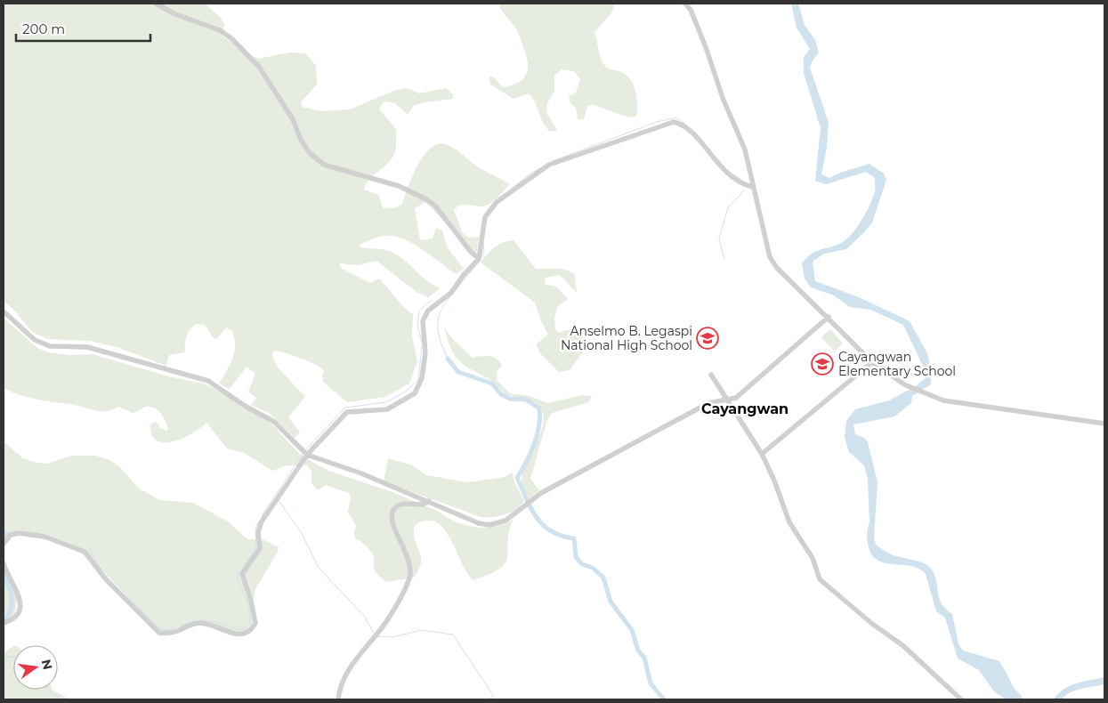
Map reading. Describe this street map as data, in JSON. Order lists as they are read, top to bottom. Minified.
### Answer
{"districts":["Cayangwan"],"places":{"school or university":["Anselmo B. Legaspi National High School","Cayangwan Elementary School"]},"scale_bar":"200 m","north":"right"}
